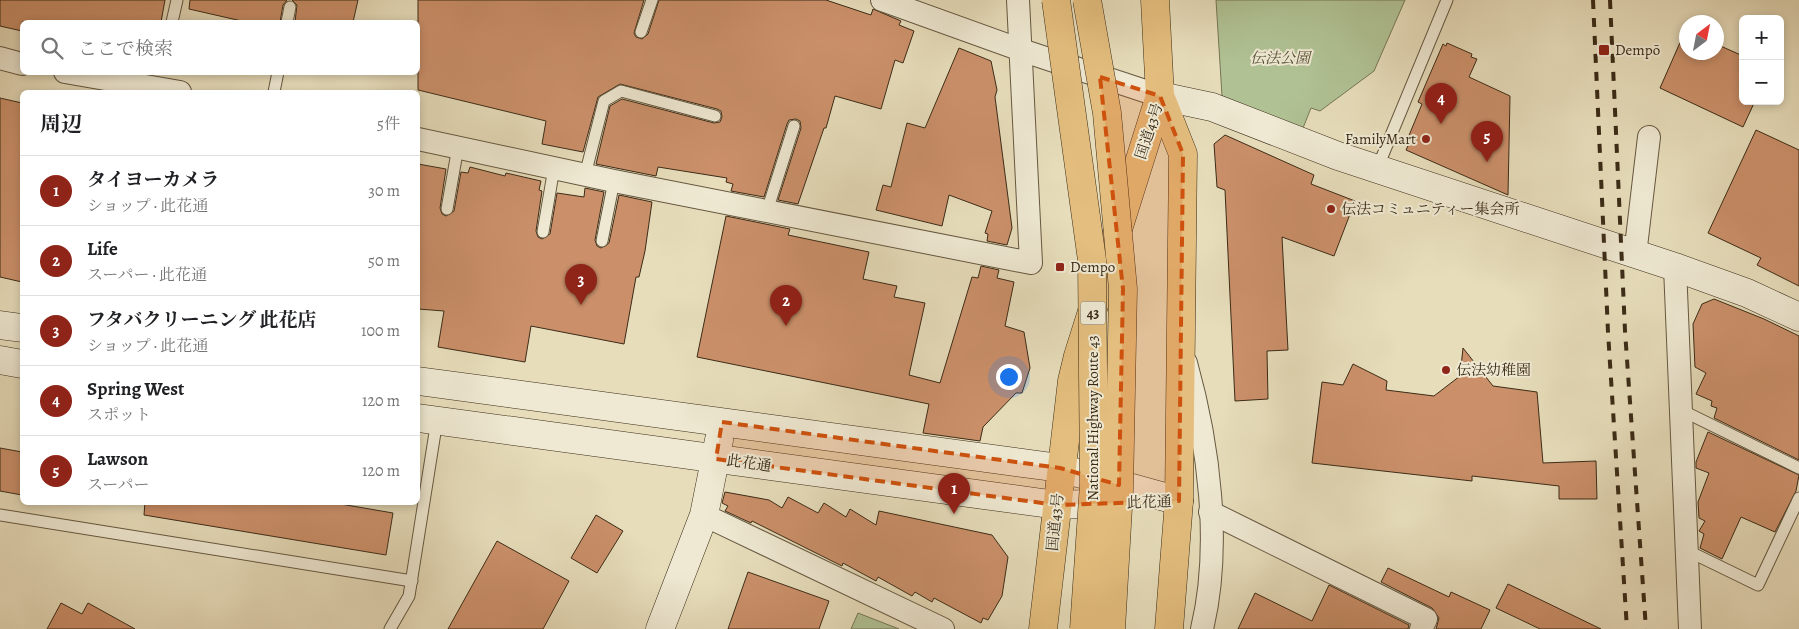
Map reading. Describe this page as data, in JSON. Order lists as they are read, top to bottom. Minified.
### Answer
{"streets":{"highway":["国道43号","43","National Highway Route 43"],"street":["此花通"]},"crossings":[["国道43号","43"],["国道43号","此花通"]],"parks":["伝法公園"],"places":{"transit":["Dempō","Dempo"],"other":["FamilyMart","伝法コミュニティー集会所","伝法幼稚園"]},"north":"top right","page":{"map_buttons":["+","−"],"search":"ここで検索","pins":["4","5","3","2","1"],"heading":["周辺","5件"],"list":[{"mark":"1","name":"タイヨーカメラ","note":"ショップ · 此花通","value":"30 m"},{"mark":"2","name":"Life","note":"スーパー · 此花通","value":"50 m"},{"mark":"3","name":"フタバクリーニング 此花店","note":"ショップ · 此花通","value":"100 m"},{"mark":"4","name":"Spring West","note":"スポット","value":"120 m"},{"mark":"5","name":"Lawson","note":"スーパー","value":"120 m"}]}}
